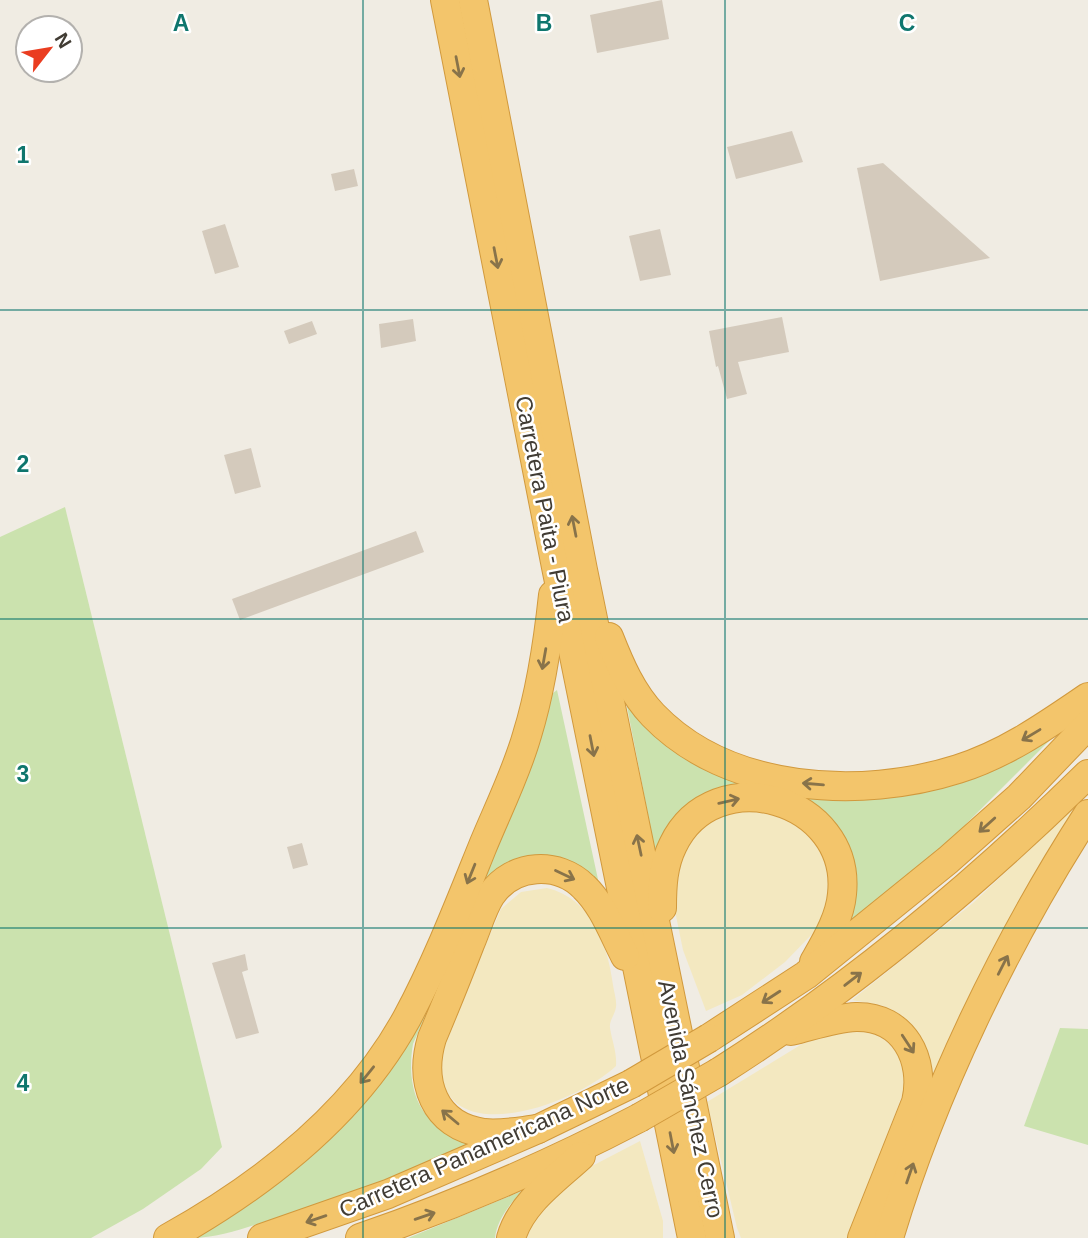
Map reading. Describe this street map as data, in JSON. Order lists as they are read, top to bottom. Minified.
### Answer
{"streets":{"highway":["Carretera Paita - Piura","Avenida Sánchez Cerro","Carretera Panamericana Norte"]},"crossings":[["Carretera Paita - Piura","Avenida Sánchez Cerro"]],"north":"top right","grid":{"columns":["A","B","C"],"rows":["1","2","3","4"]}}
